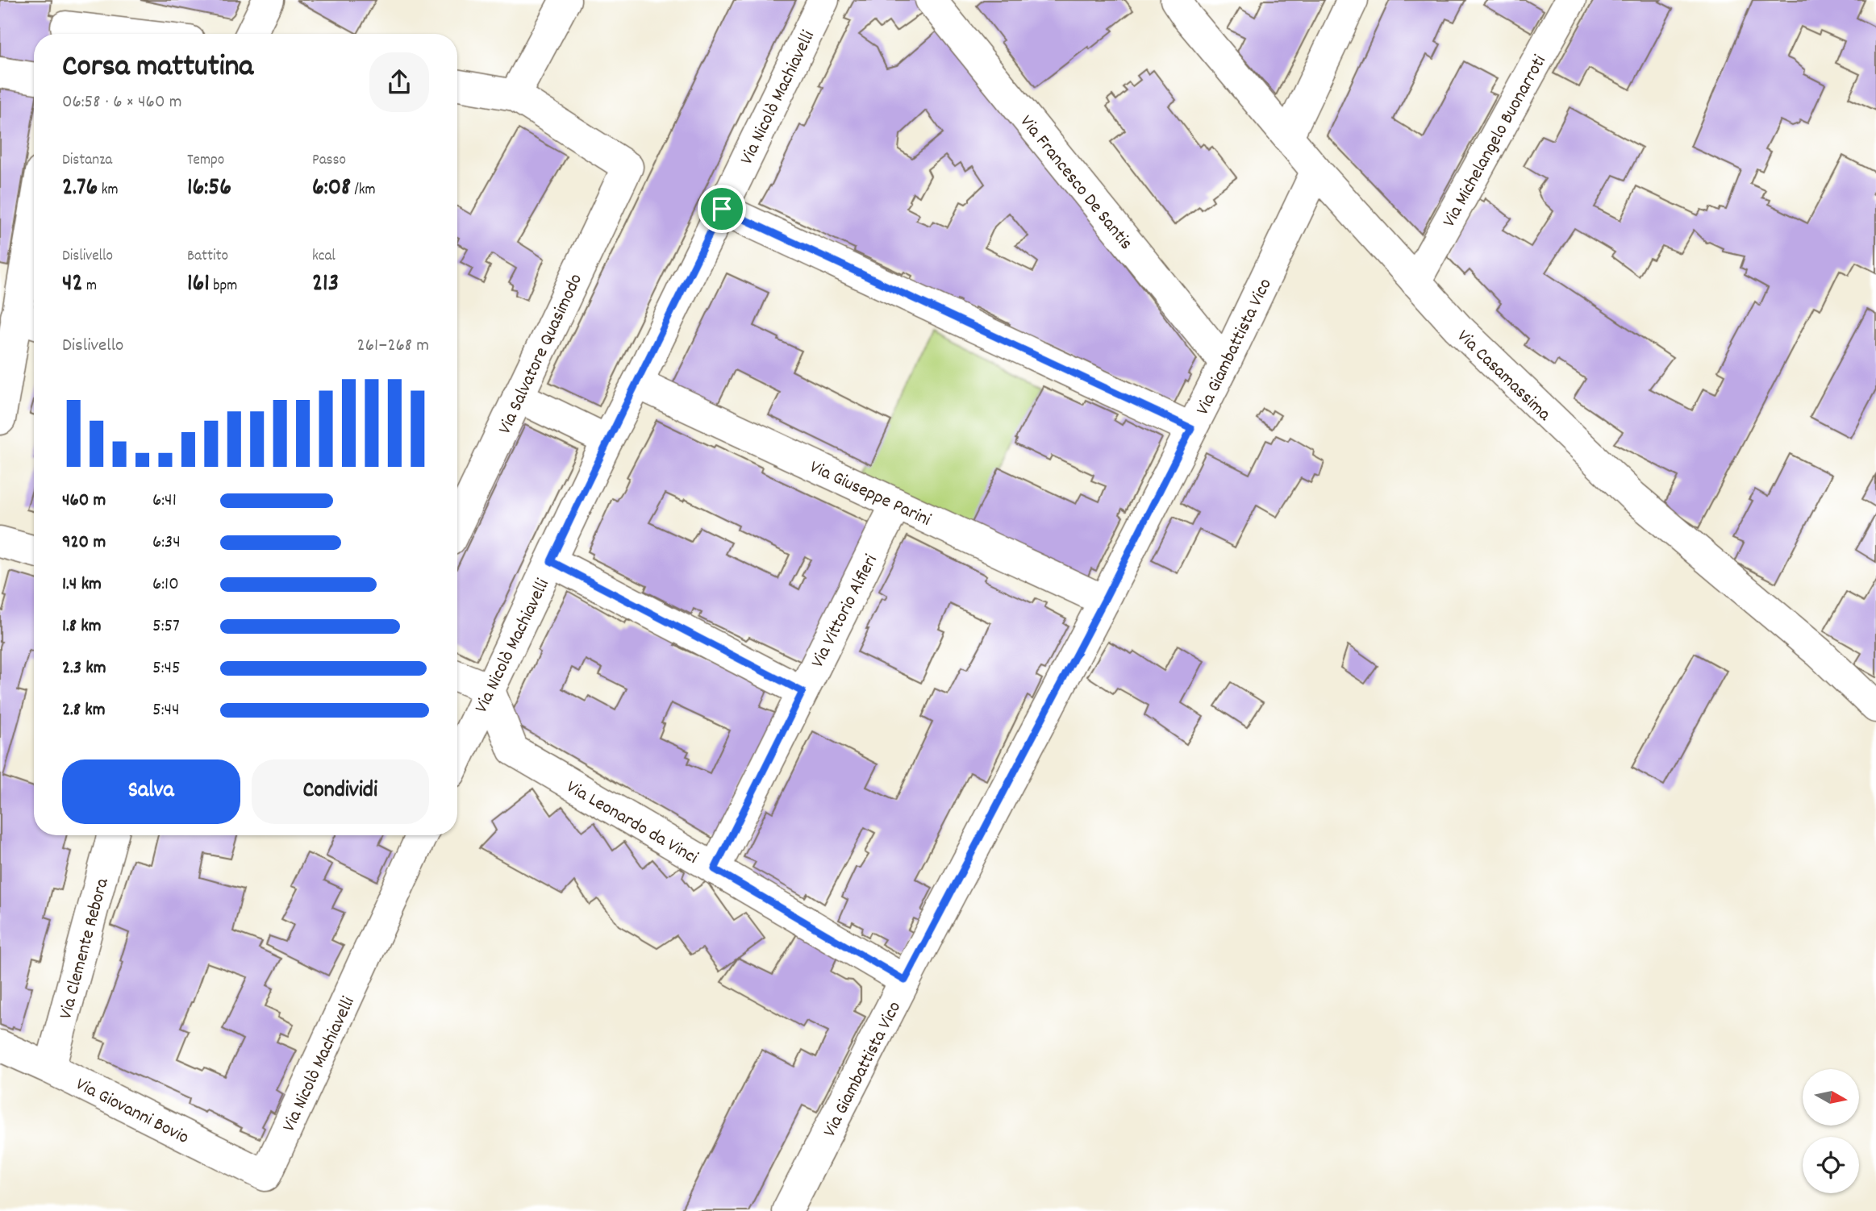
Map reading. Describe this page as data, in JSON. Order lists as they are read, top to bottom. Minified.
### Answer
{"streets":{"street":["Via Nicolò Machiavelli","Via Michelangelo Buonarroti","Via Francesco De Santis","Via Giambattista Vico","Via Salvatore Quasimodo","Via Casamassima","Via Giuseppe Parini","Via Vittorio Alfieri","Via Leonardo da Vinci","Via Clemente Rebora","Via Giovanni Bovio"]},"crossings":[["Via Nicolò Machiavelli","Via Giuseppe Parini"],["Via Nicolò Machiavelli","Via Leonardo da Vinci"],["Via Nicolò Machiavelli","Via Giovanni Bovio"],["Via Michelangelo Buonarroti","Via Casamassima"],["Via Francesco De Santis","Via Giambattista Vico"],["Via Giambattista Vico","Via Casamassima"],["Via Giambattista Vico","Via Giuseppe Parini"],["Via Giambattista Vico","Via Leonardo da Vinci"],["Via Giuseppe Parini","Via Vittorio Alfieri"],["Via Vittorio Alfieri","Via Leonardo da Vinci"],["Via Clemente Rebora","Via Giovanni Bovio"]],"north":"right","page":{"heading":["Corsa mattutina","06:58 · 6 × 460 m"],"stats":[["Distanza","2.76 km"],["Tempo","16:56"],["Passo","6:08 /km"],["Dislivello","42 m"],["Battito","161 bpm"],["kcal","213"]],"chart":["Dislivello","261–268 m"],"list":[{"name":"460 m","note":"6:41"},{"name":"920 m","note":"6:34"},{"name":"1.4 km","note":"6:10"},{"name":"1.8 km","note":"5:57"},{"name":"2.3 km","note":"5:45"},{"name":"2.8 km","note":"5:44"}],"buttons":["Salva","Condividi"]}}
